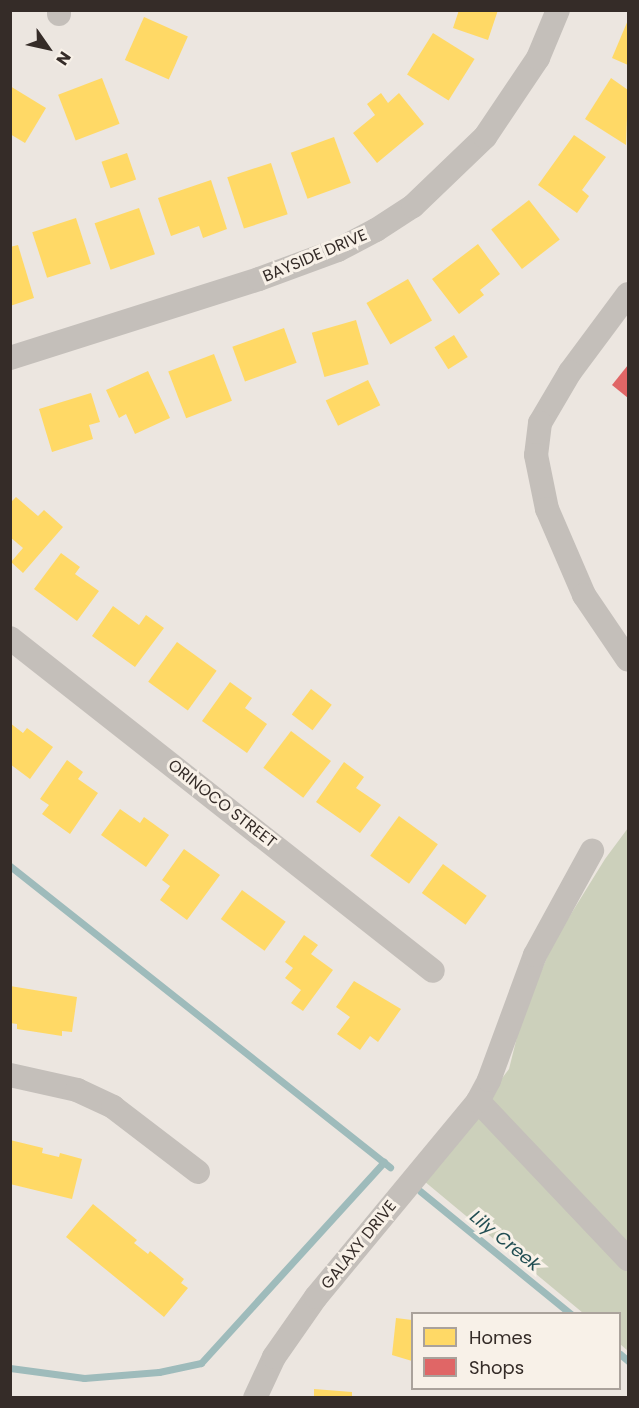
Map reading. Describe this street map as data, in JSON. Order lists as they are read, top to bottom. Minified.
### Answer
{"streets":{"street":["BAYSIDE DRIVE","ORINOCO STREET","GALAXY DRIVE"]},"water":["Lily Creek"],"legend":["Homes","Shops"],"north":"bottom right"}
